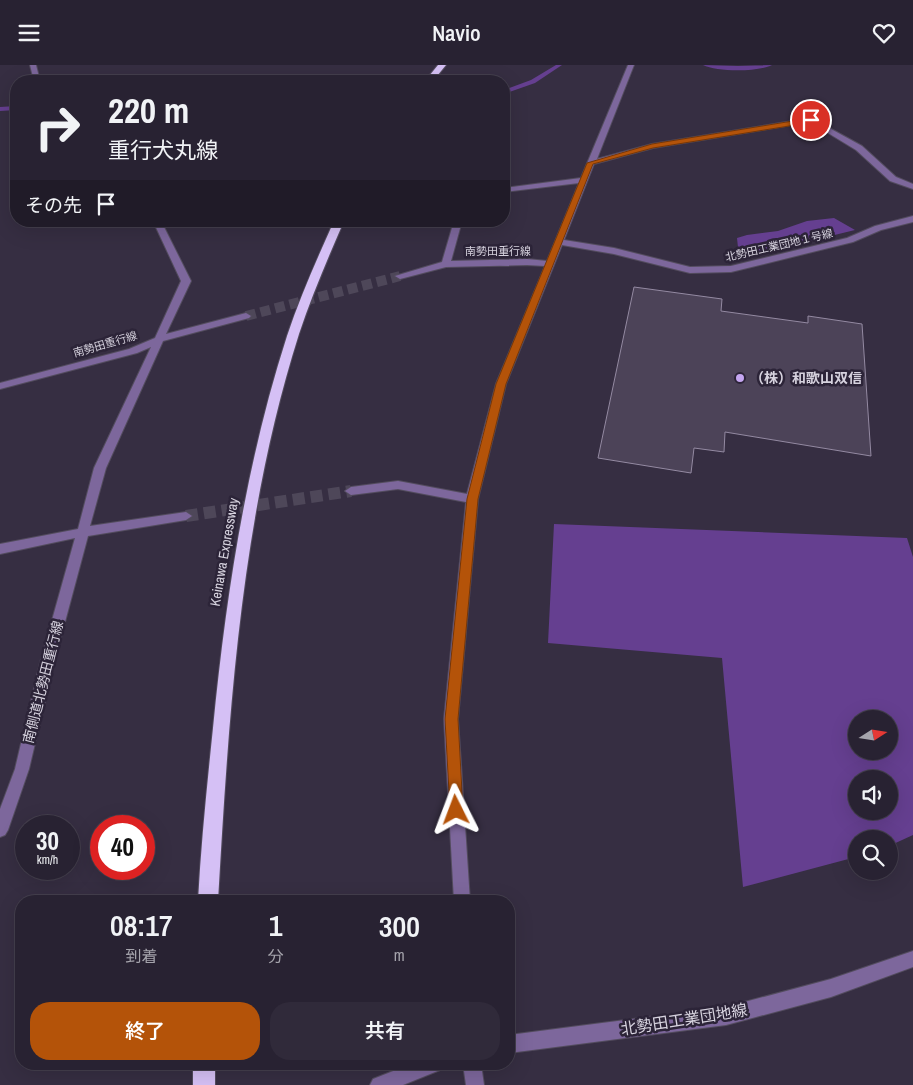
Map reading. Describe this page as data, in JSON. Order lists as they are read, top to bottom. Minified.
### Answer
{"streets":{"highway":["Keinawa Expressway"],"street":["北勢田工業団地１号線","南勢田重行線","南側道北勢田重行線","北勢田工業団地線"]},"crossings":[["南勢田重行線","南側道北勢田重行線"]],"places":["（株）和歌山双信"],"north":"right","page":{"header":"Navio","turn":["220 m","重行犬丸線"],"then":"その先","speed":"30 km/h","limit":"40","eta":["08:17","到着","1","分","300","m"],"buttons":["終了","共有"]}}
